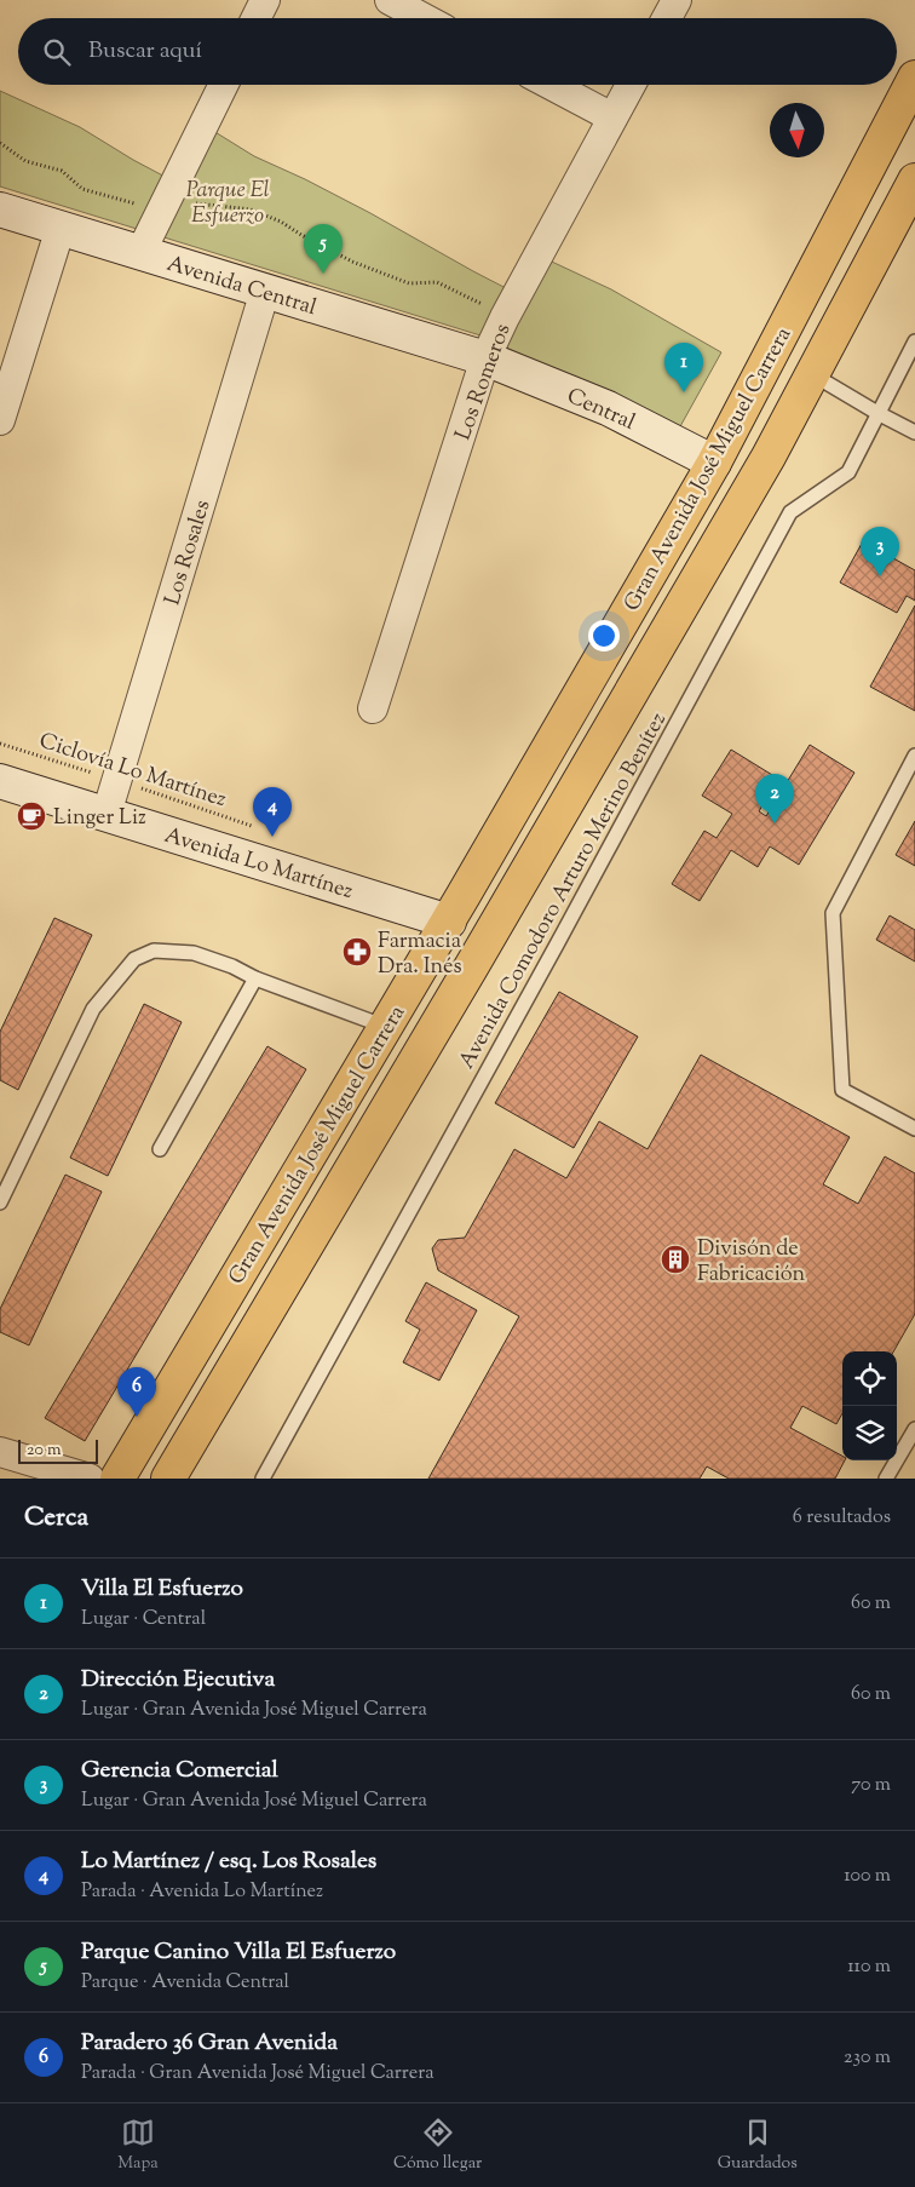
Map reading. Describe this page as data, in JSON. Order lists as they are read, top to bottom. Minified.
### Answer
{"streets":{"main road":["Avenida Central","Central","Gran Avenida José Miguel Carrera","Avenida Lo Martínez"],"street":["Los Romeros","Los Rosales"],"lane":["Avenida Comodoro Arturo Merino Benítez"],"path":["Ciclovía Lo Martínez"]},"crossings":[["Avenida Central","Los Romeros"],["Avenida Central","Central"],["Avenida Central","Los Rosales"],["Los Romeros","Central"],["Central","Gran Avenida José Miguel Carrera"],["Gran Avenida José Miguel Carrera","Avenida Lo Martínez"],["Los Rosales","Ciclovía Lo Martínez"],["Los Rosales","Avenida Lo Martínez"]],"parks":["Parque El Esfuerzo"],"places":{"cafe":["Linger Liz"],"pharmacy":["Farmacia Dra. Inés"],"building":["Divisón de Fabricación"]},"scale_bar":"20 m","north":"bottom","page":{"search":"Buscar aquí","pins":["5","1","3","2","4","6"],"scale":"20 m","heading":["Cerca","6 resultados"],"list":[{"mark":"1","name":"Villa El Esfuerzo","note":"Lugar · Central","value":"60 m"},{"mark":"2","name":"Dirección Ejecutiva","note":"Lugar · Gran Avenida José Miguel Carrera","value":"60 m"},{"mark":"3","name":"Gerencia Comercial","note":"Lugar · Gran Avenida José Miguel Carrera","value":"70 m"},{"mark":"4","name":"Lo Martínez / esq. Los Rosales","note":"Parada · Avenida Lo Martínez","value":"100 m"},{"mark":"5","name":"Parque Canino Villa El Esfuerzo","note":"Parque · Avenida Central","value":"110 m"},{"mark":"6","name":"Paradero 36 Gran Avenida","note":"Parada · Gran Avenida José Miguel Carrera","value":"230 m"}],"nav":["Mapa","Cómo llegar","Guardados"]}}
